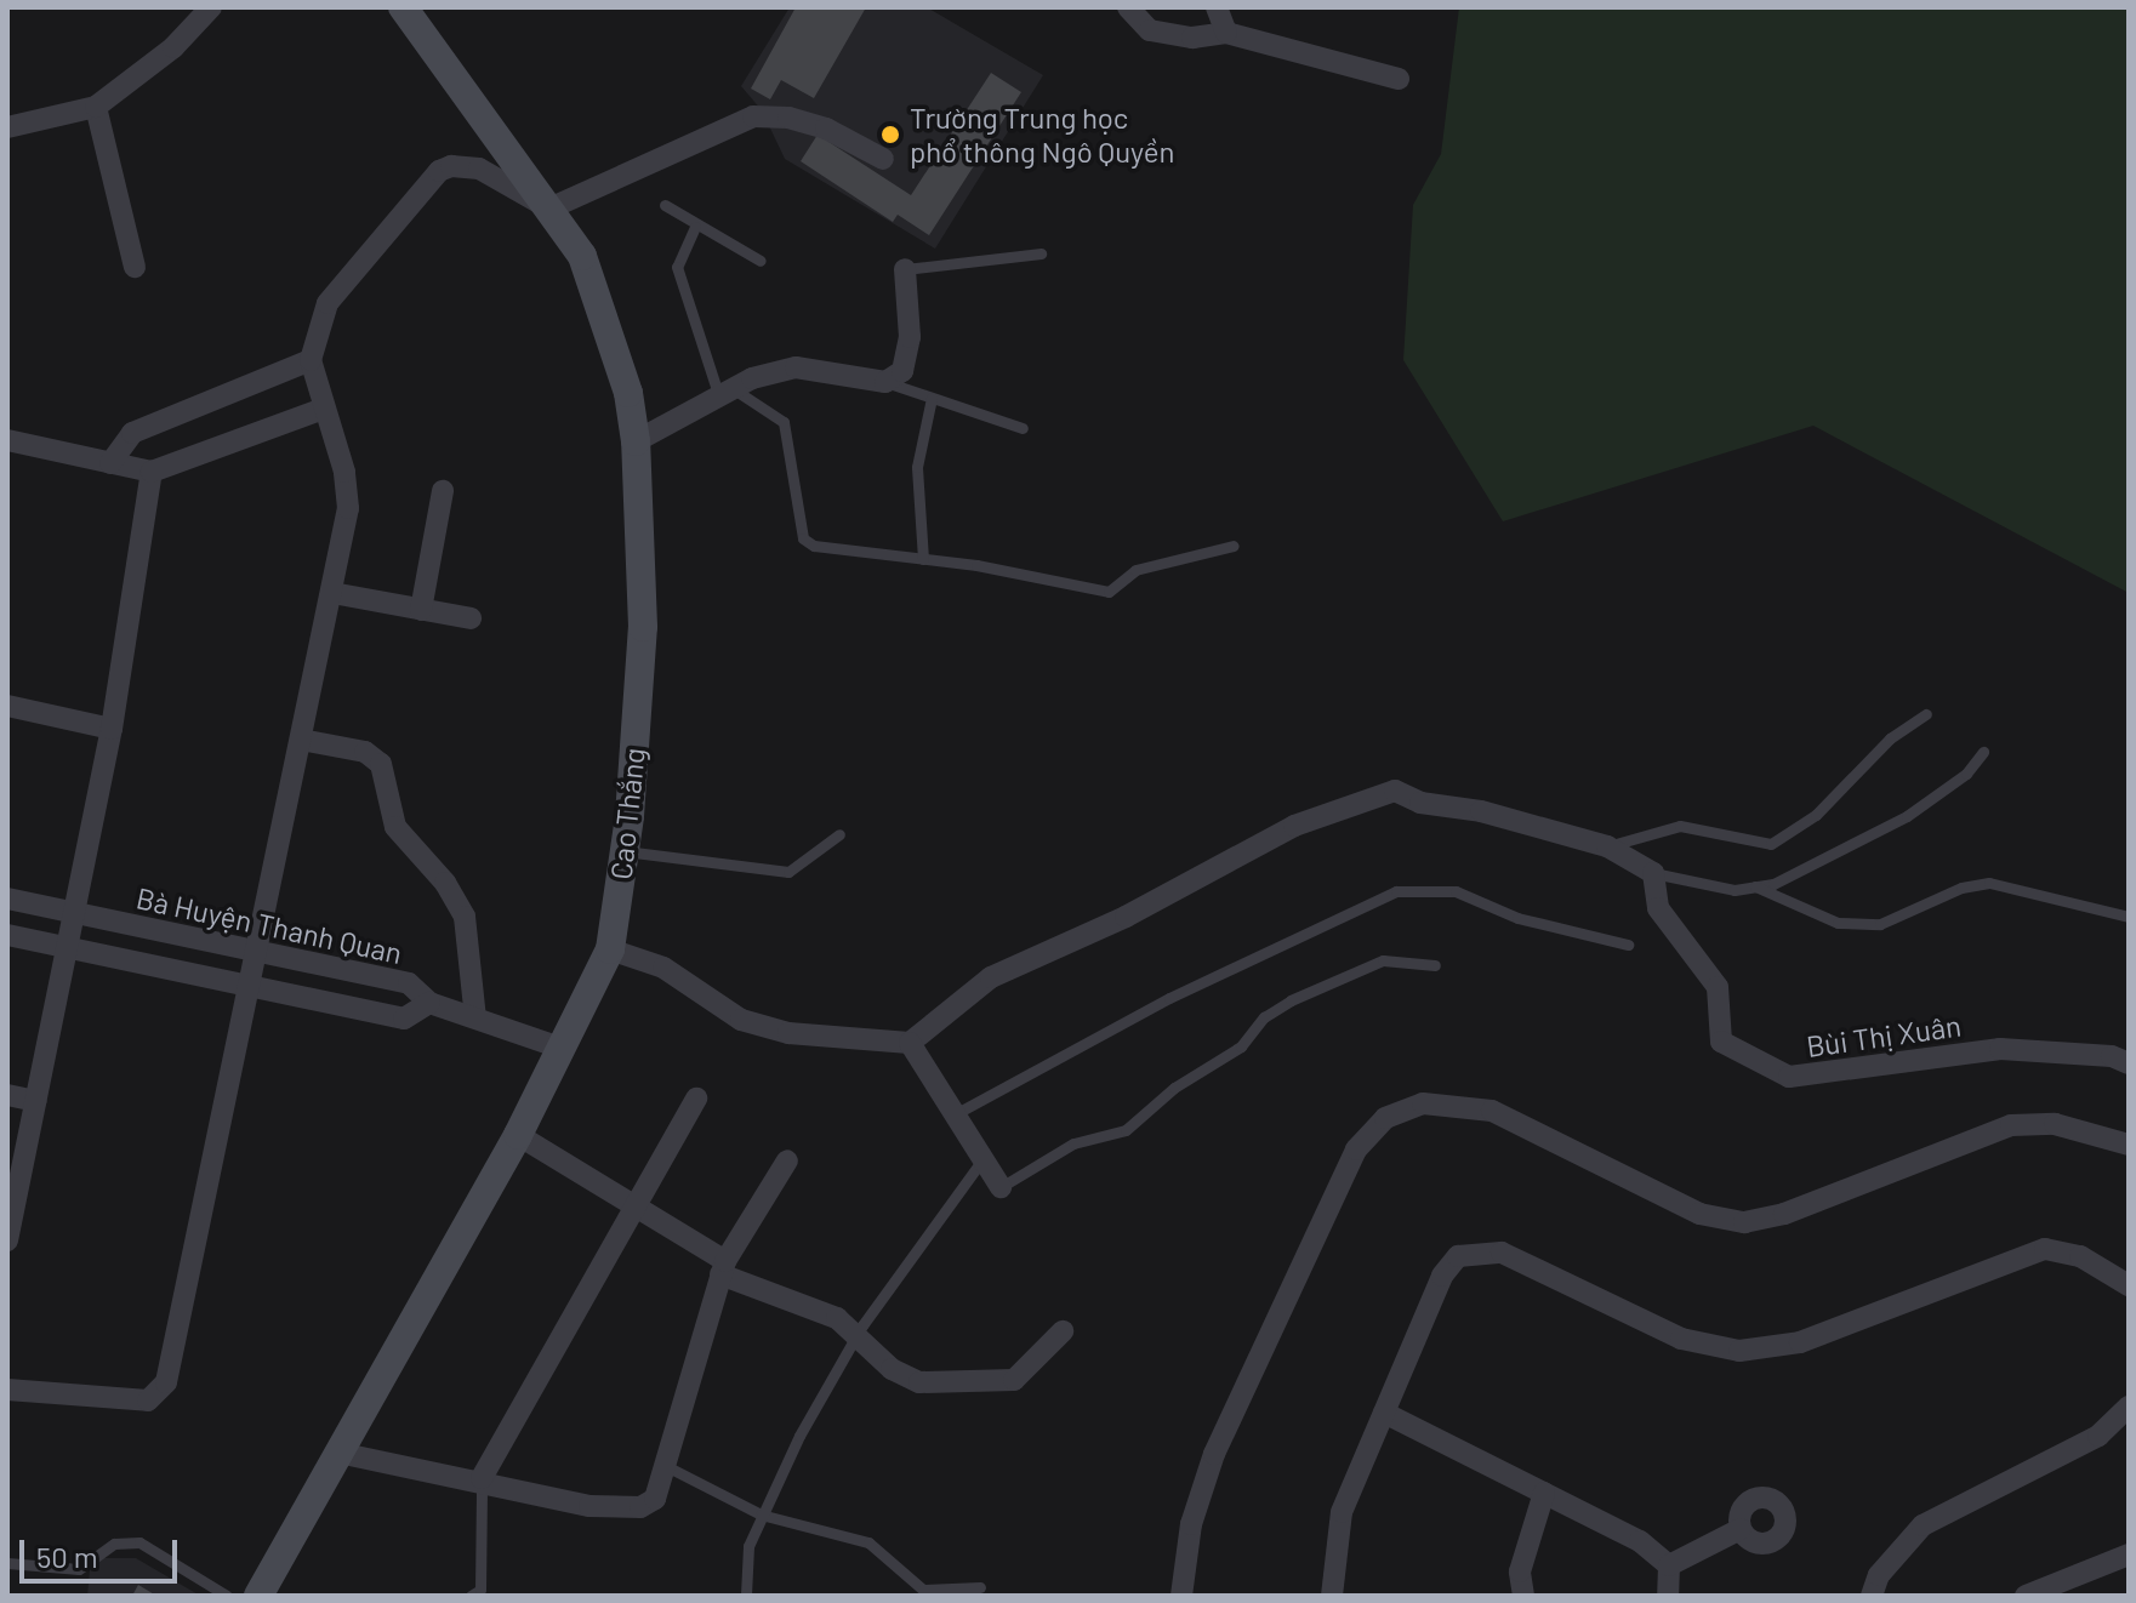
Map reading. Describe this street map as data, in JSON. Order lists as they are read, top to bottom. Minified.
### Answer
{"streets":{"main road":["Cao Thắng"],"street":["Bà Huyện Thanh Quan","Bùi Thị Xuân"]},"crossings":[["Cao Thắng","Bà Huyện Thanh Quan"]],"places":["Trường Trung học phổ thông Ngô Quyền"],"scale_bar":"50 m"}
